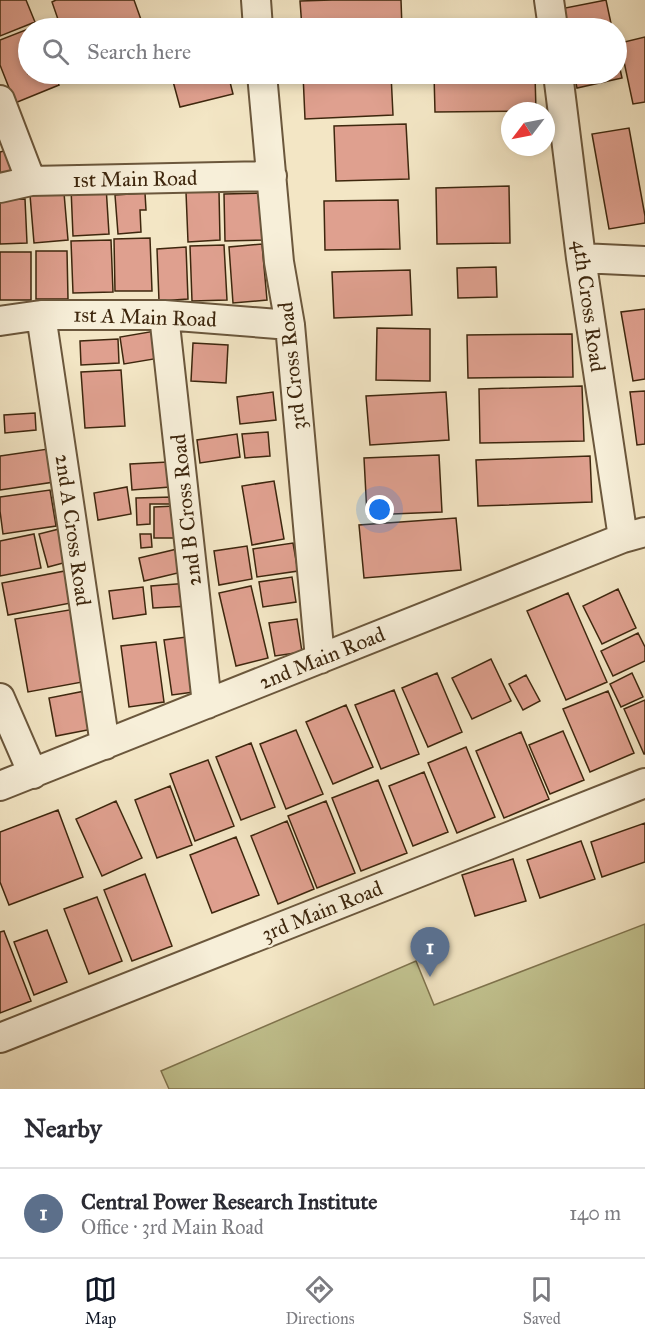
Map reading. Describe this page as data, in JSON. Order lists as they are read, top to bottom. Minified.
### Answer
{"streets":{"street":["1st Main Road","4th Cross Road","1st A Main Road","3rd Cross Road","2nd B Cross Road","2nd A Cross Road","2nd Main Road","3rd Main Road"]},"crossings":[["1st Main Road","3rd Cross Road"],["4th Cross Road","2nd Main Road"],["1st A Main Road","3rd Cross Road"],["1st A Main Road","2nd B Cross Road"],["1st A Main Road","2nd A Cross Road"],["3rd Cross Road","2nd Main Road"],["2nd B Cross Road","2nd Main Road"],["2nd A Cross Road","2nd Main Road"]],"north":"bottom left","page":{"search":"Search here","pins":"1","heading":"Nearby","list":[{"mark":"1","name":"Central Power Research Institute","note":"Office · 3rd Main Road","value":"140 m"}],"nav":["Map","Directions","Saved"]}}
